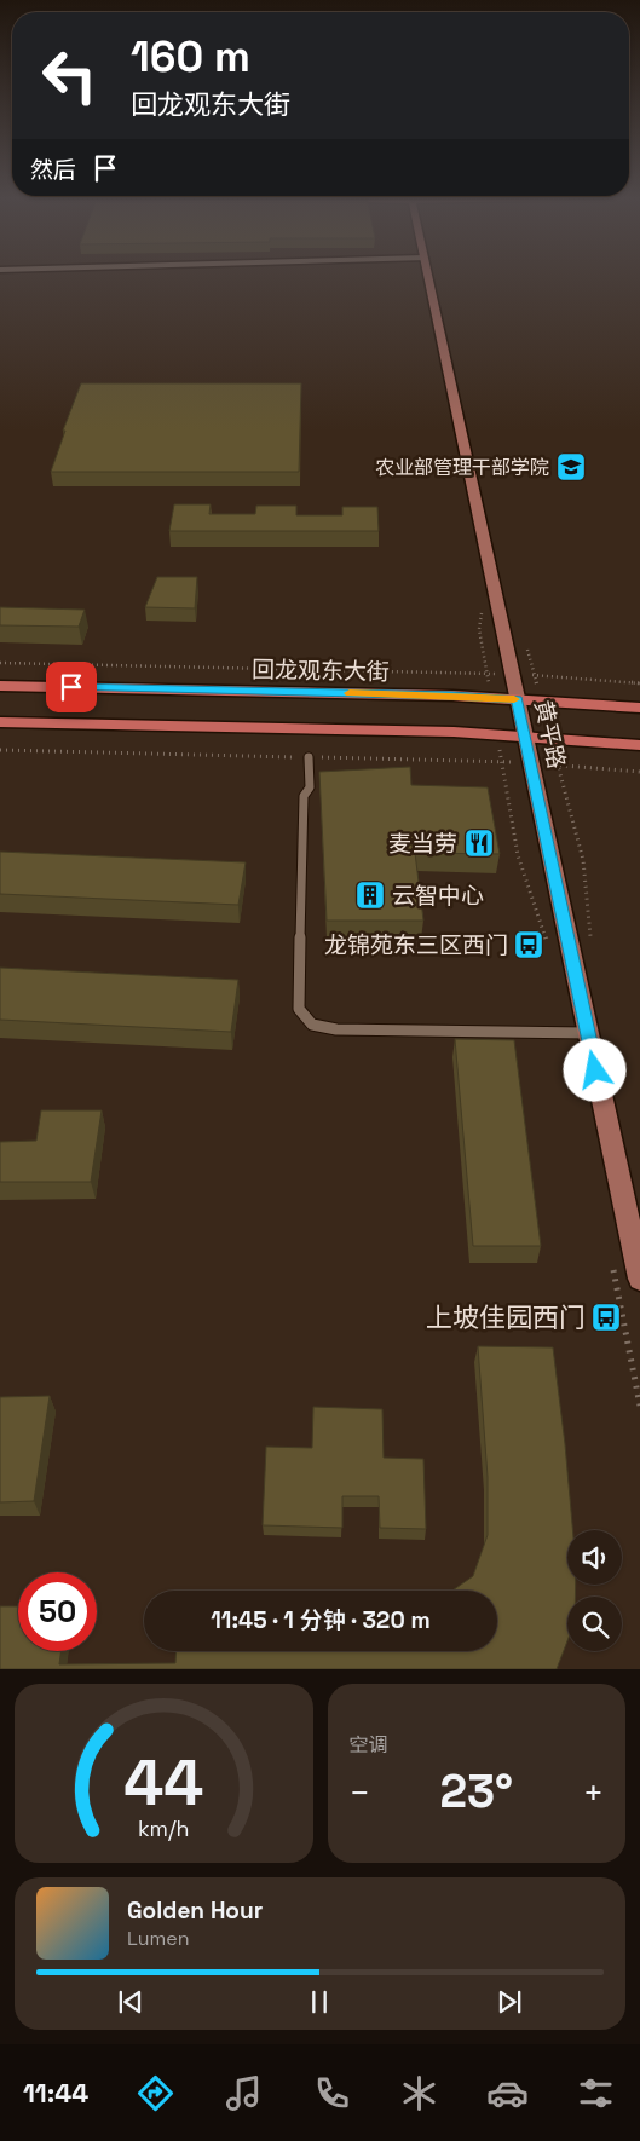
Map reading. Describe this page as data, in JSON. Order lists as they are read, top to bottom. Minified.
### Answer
{"streets":{"main road":["回龙观东大街","黄平路"]},"crossings":[["回龙观东大街","黄平路"]],"places":{"school or university":["农业部管理干部学院"],"restaurant":["麦当劳"],"building":["云智中心"],"bus stop":["龙锦苑东三区西门","上坡佳园西门"]},"page":{"turn":["160 m","回龙观东大街"],"then":"然后","limit":"50","trip":"11:45 · 1 分钟 · 320 m","tile":"空调","heat":["−","23°","+"],"song":["Golden Hour","Lumen"],"tabs":"11:44","gauge":["44","km/h"]}}
